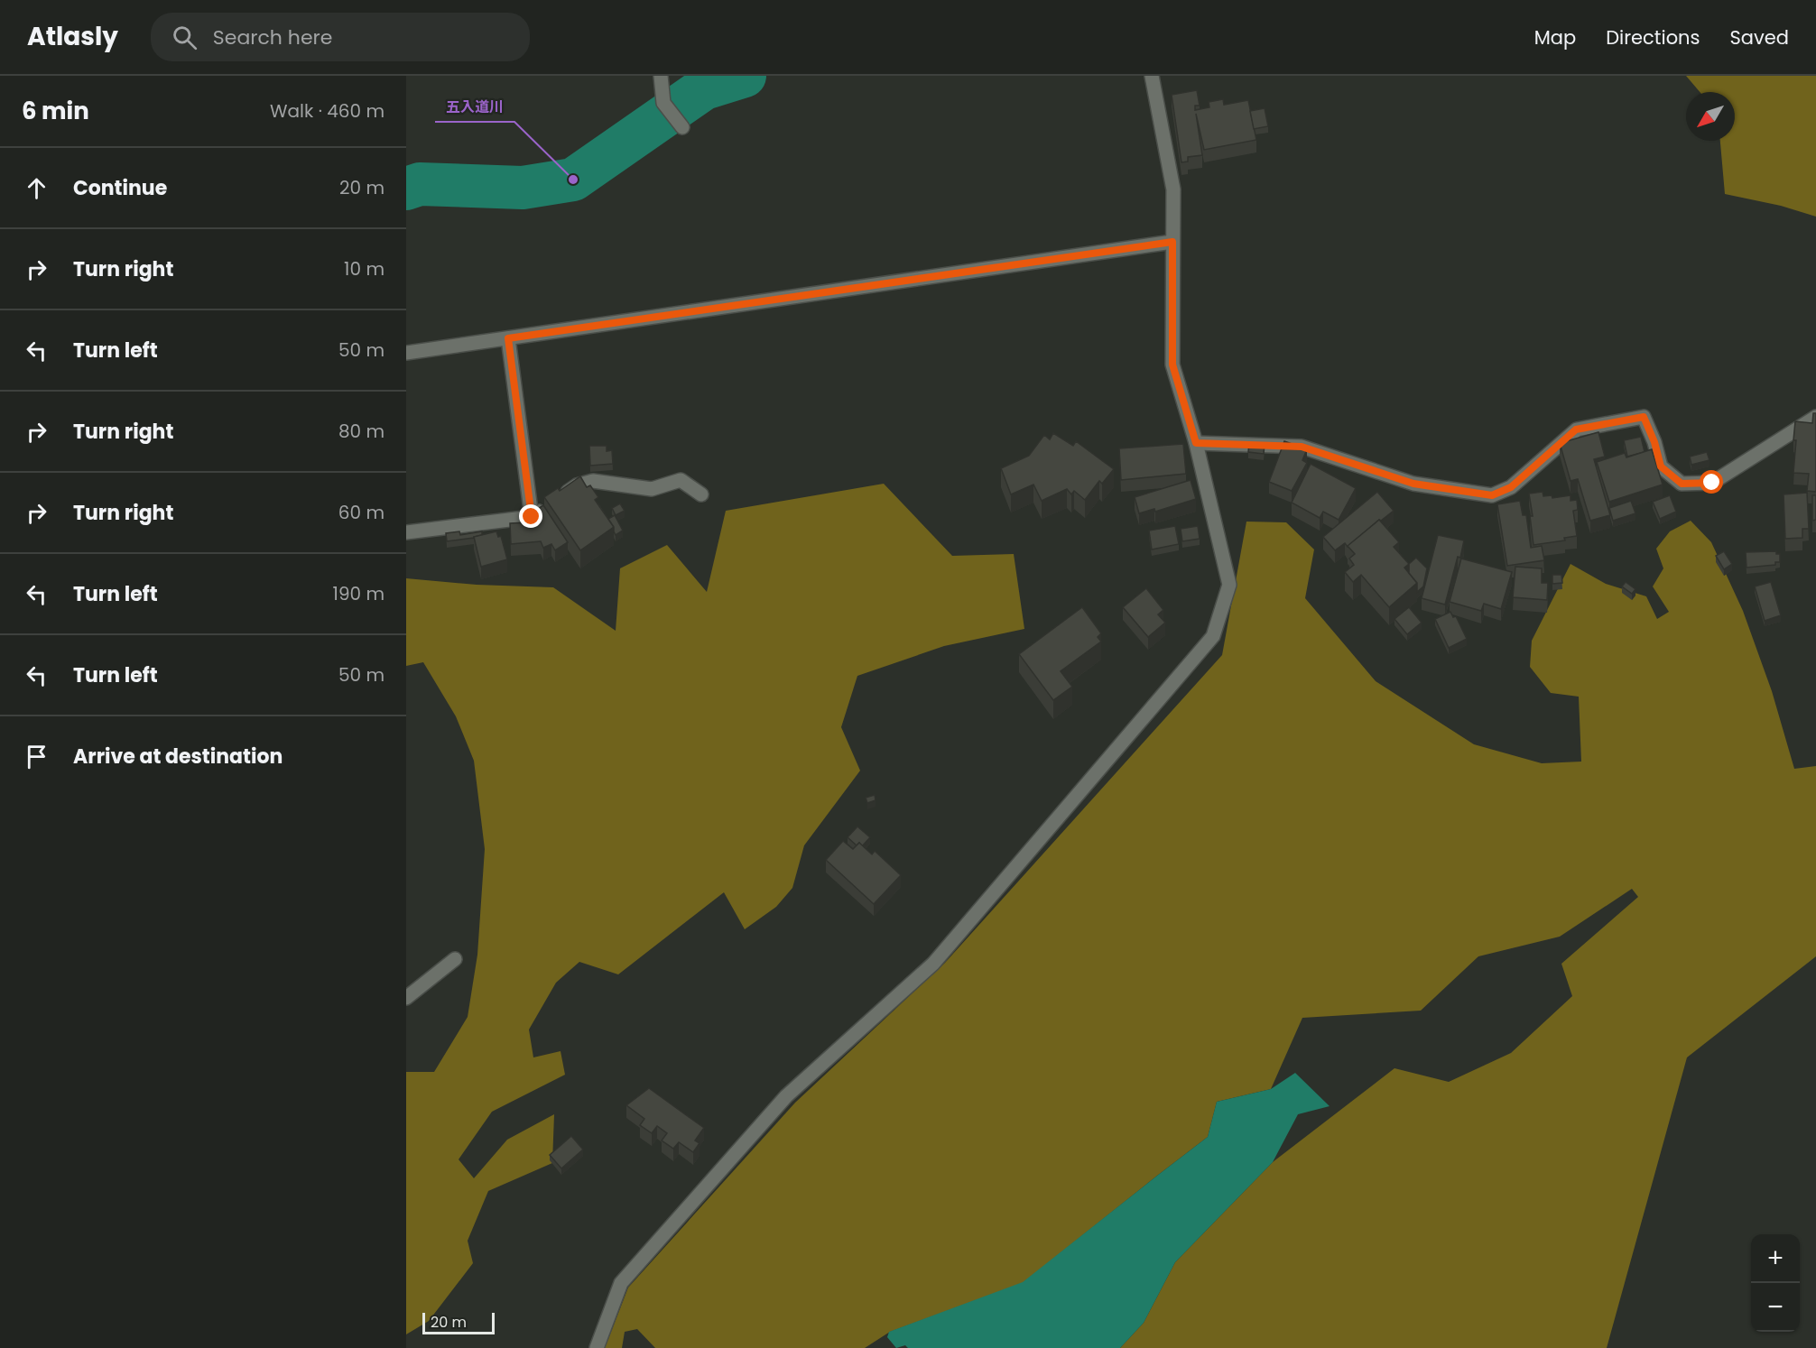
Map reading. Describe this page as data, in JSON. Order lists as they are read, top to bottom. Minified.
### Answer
{"places":["五入道川"],"scale_bar":"20 m","north":"bottom left","page":{"header":"Atlasly","search":"Search here","nav":["Map","Directions","Saved"],"heading":["6 min","Walk · 460 m"],"list":[["Continue","20 m"],["Turn right","10 m"],["Turn left","50 m"],["Turn right","80 m"],["Turn right","60 m"],["Turn left","190 m"],["Turn left","50 m"],"Arrive at destination"],"map_buttons":["+","−"],"scale":"20 m"}}
